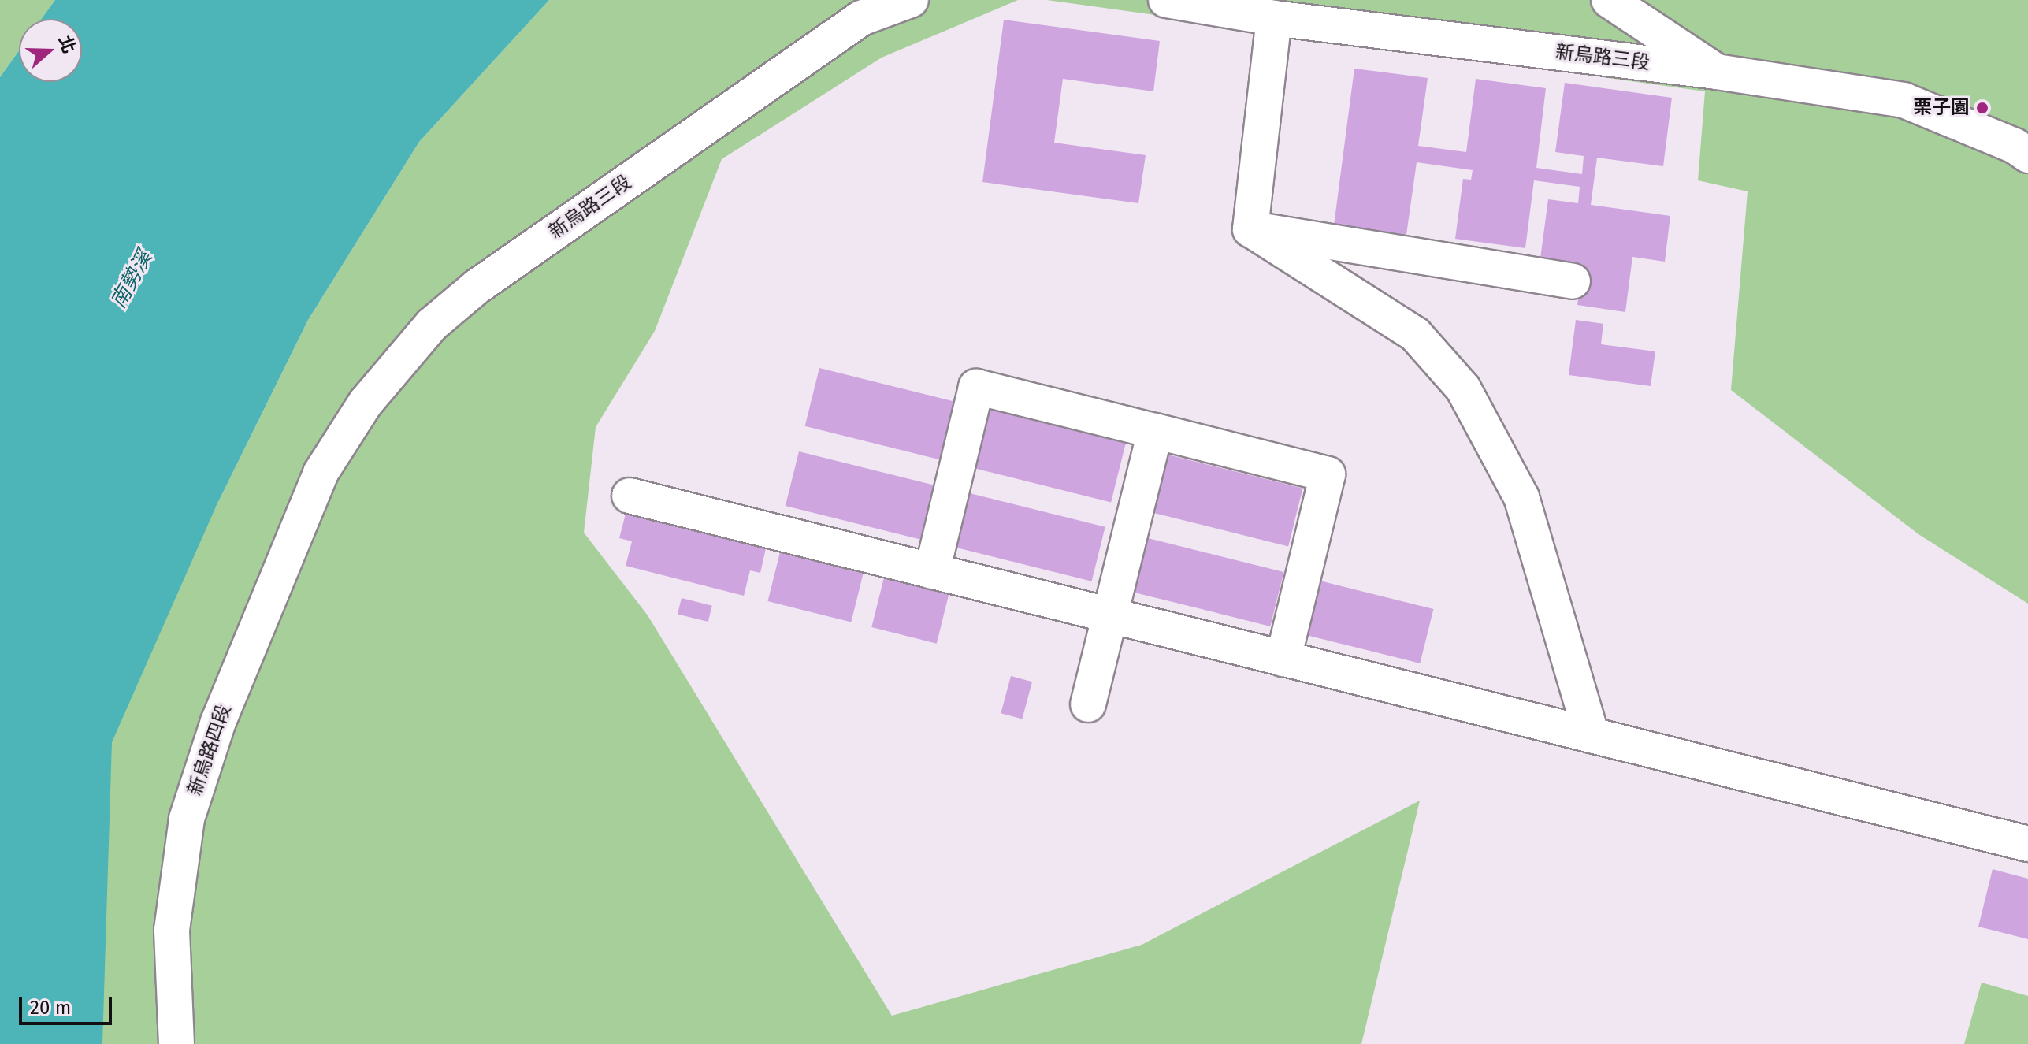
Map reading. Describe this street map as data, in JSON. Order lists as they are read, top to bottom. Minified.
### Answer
{"streets":{"main road":["新烏路三段","新烏路四段"]},"crossings":[["新烏路三段","新烏路四段"]],"water":["南勢溪"],"places":["栗子園"],"scale_bar":"20 m","north":"right"}
